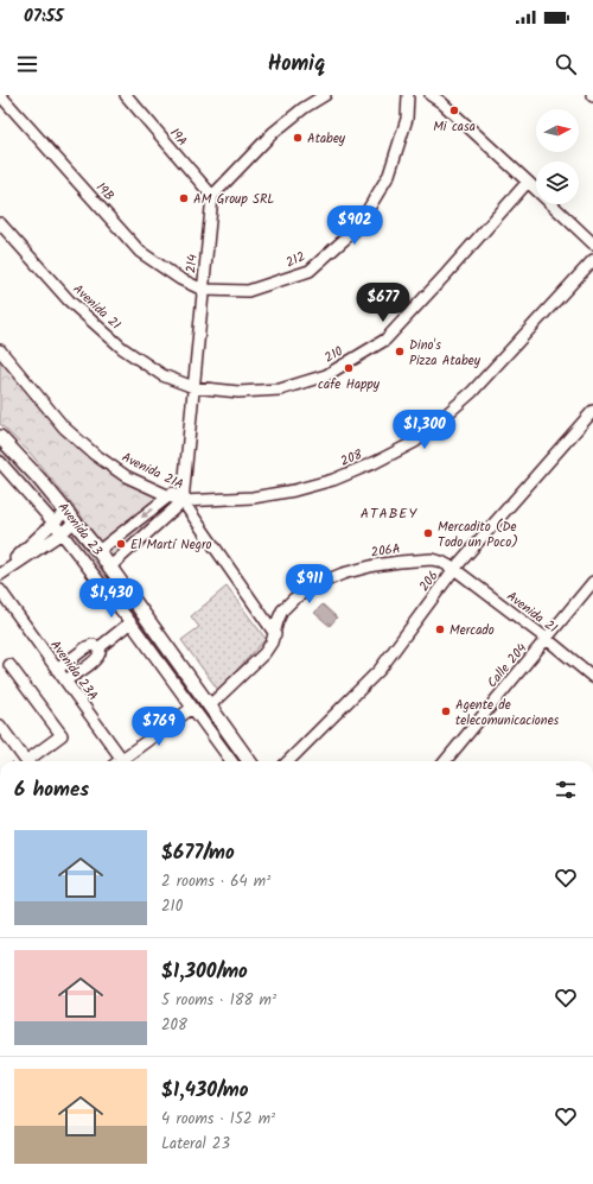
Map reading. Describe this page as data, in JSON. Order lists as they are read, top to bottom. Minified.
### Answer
{"streets":{"main road":["Avenida 23"],"street":["19A","19B","212","214","Avenida 21","210","208","Avenida 21A","206A","206","Calle 204","Avenida 23A"]},"crossings":[["19A","214"],["19B","212"],["19B","214"],["212","214"],["214","Avenida 21"],["214","210"],["214","208"],["214","Avenida 21A"],["Avenida 21","210"],["Avenida 21","206A"],["Avenida 21","206"],["Avenida 21","Calle 204"],["208","Avenida 21A"],["Avenida 21A","206A"],["Avenida 23","206A"],["206A","206"]],"districts":["ATABEY"],"places":["Mi casa","Atabey","AM Group SRL","Dino's Pizza Atabey","cafe Happy","Mercadito (De Todo un Poco)","El Martí Negro","Mercado","Agente de telecomunicaciones"],"north":"right","page":{"status":"07:55","header":"Homiq","price":["$902","$677","$1,300","$911","$1,430","$769"],"heading":"6 homes","list":[{"name":"$677/mo","note":"2 rooms · 64 m² · 210"},{"name":"$1,300/mo","note":"5 rooms · 188 m² · 208"},{"name":"$1,430/mo","note":"4 rooms · 152 m² · Lateral 23"}]}}
